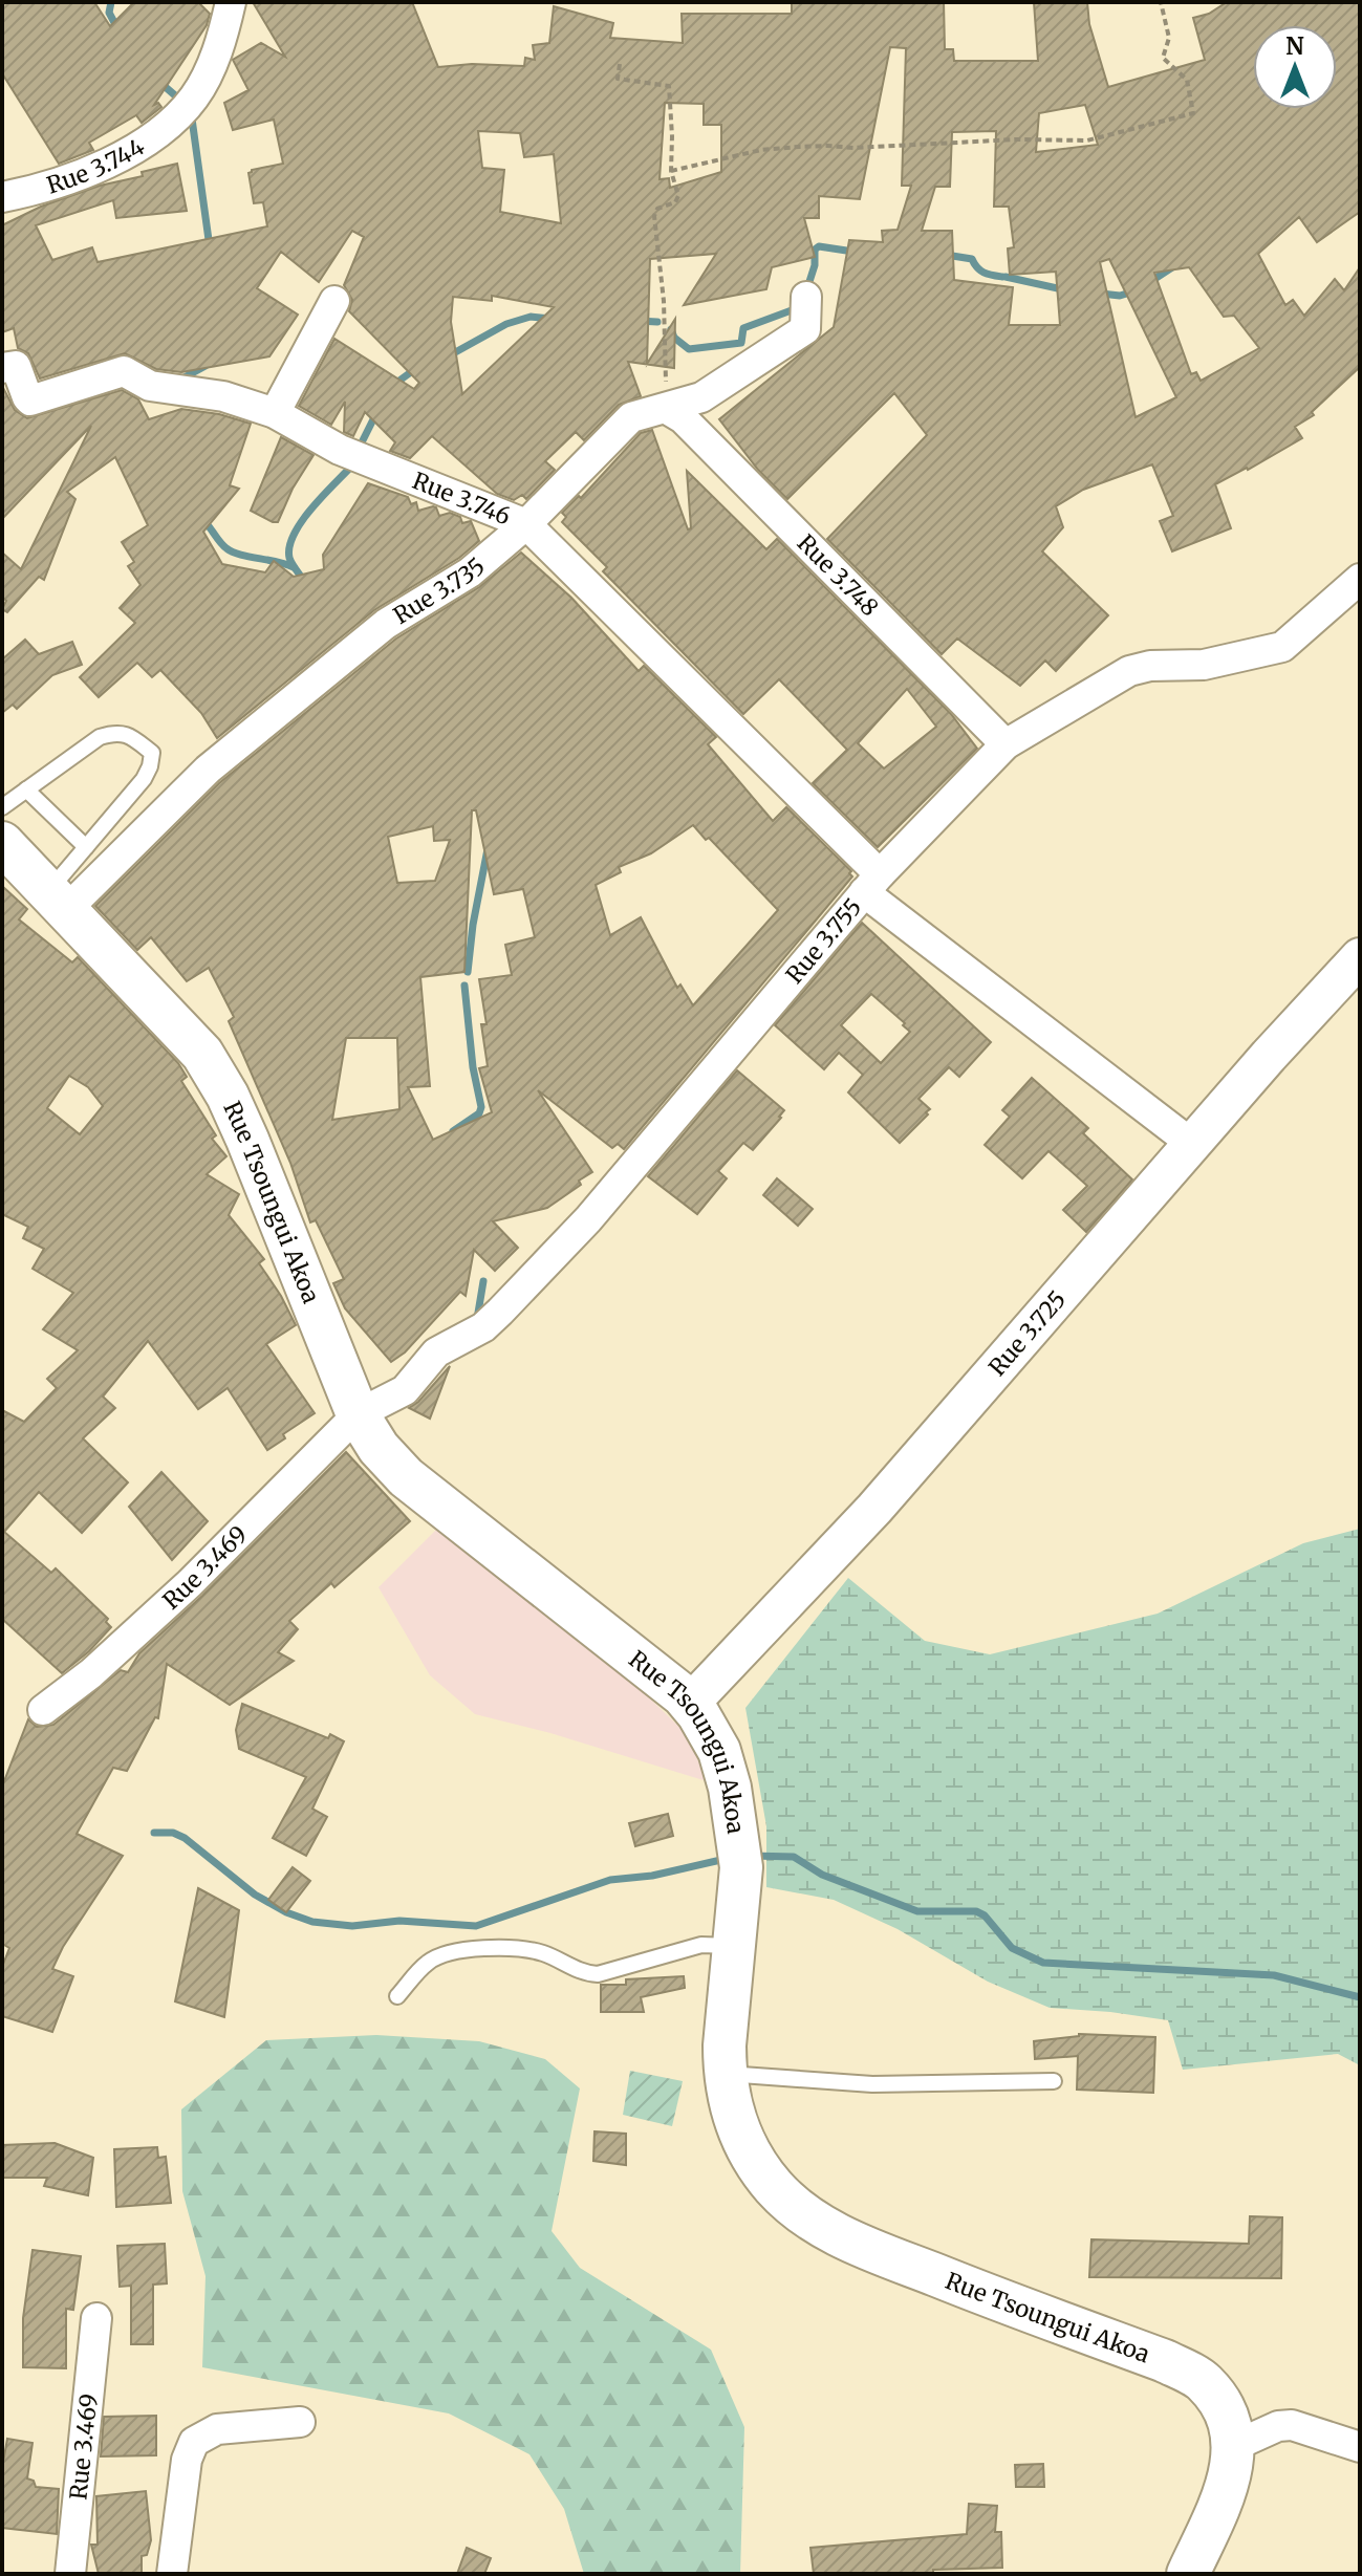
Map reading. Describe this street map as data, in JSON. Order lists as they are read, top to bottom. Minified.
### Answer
{"streets":{"main road":["Rue Tsoungui Akoa"],"street":["Rue 3.744","Rue 3.746","Rue 3.748","Rue 3.735","Rue 3.755","Rue 3.725","Rue 3.469"]},"crossings":[["Rue 3.746","Rue 3.735"],["Rue 3.746","Rue 3.755"],["Rue 3.746","Rue 3.725"],["Rue 3.748","Rue 3.735"],["Rue 3.748","Rue 3.755"],["Rue 3.735","Rue Tsoungui Akoa"],["Rue 3.755","Rue Tsoungui Akoa"],["Rue 3.755","Rue 3.469"],["Rue Tsoungui Akoa","Rue 3.725"],["Rue Tsoungui Akoa","Rue 3.469"]],"north":"top"}
